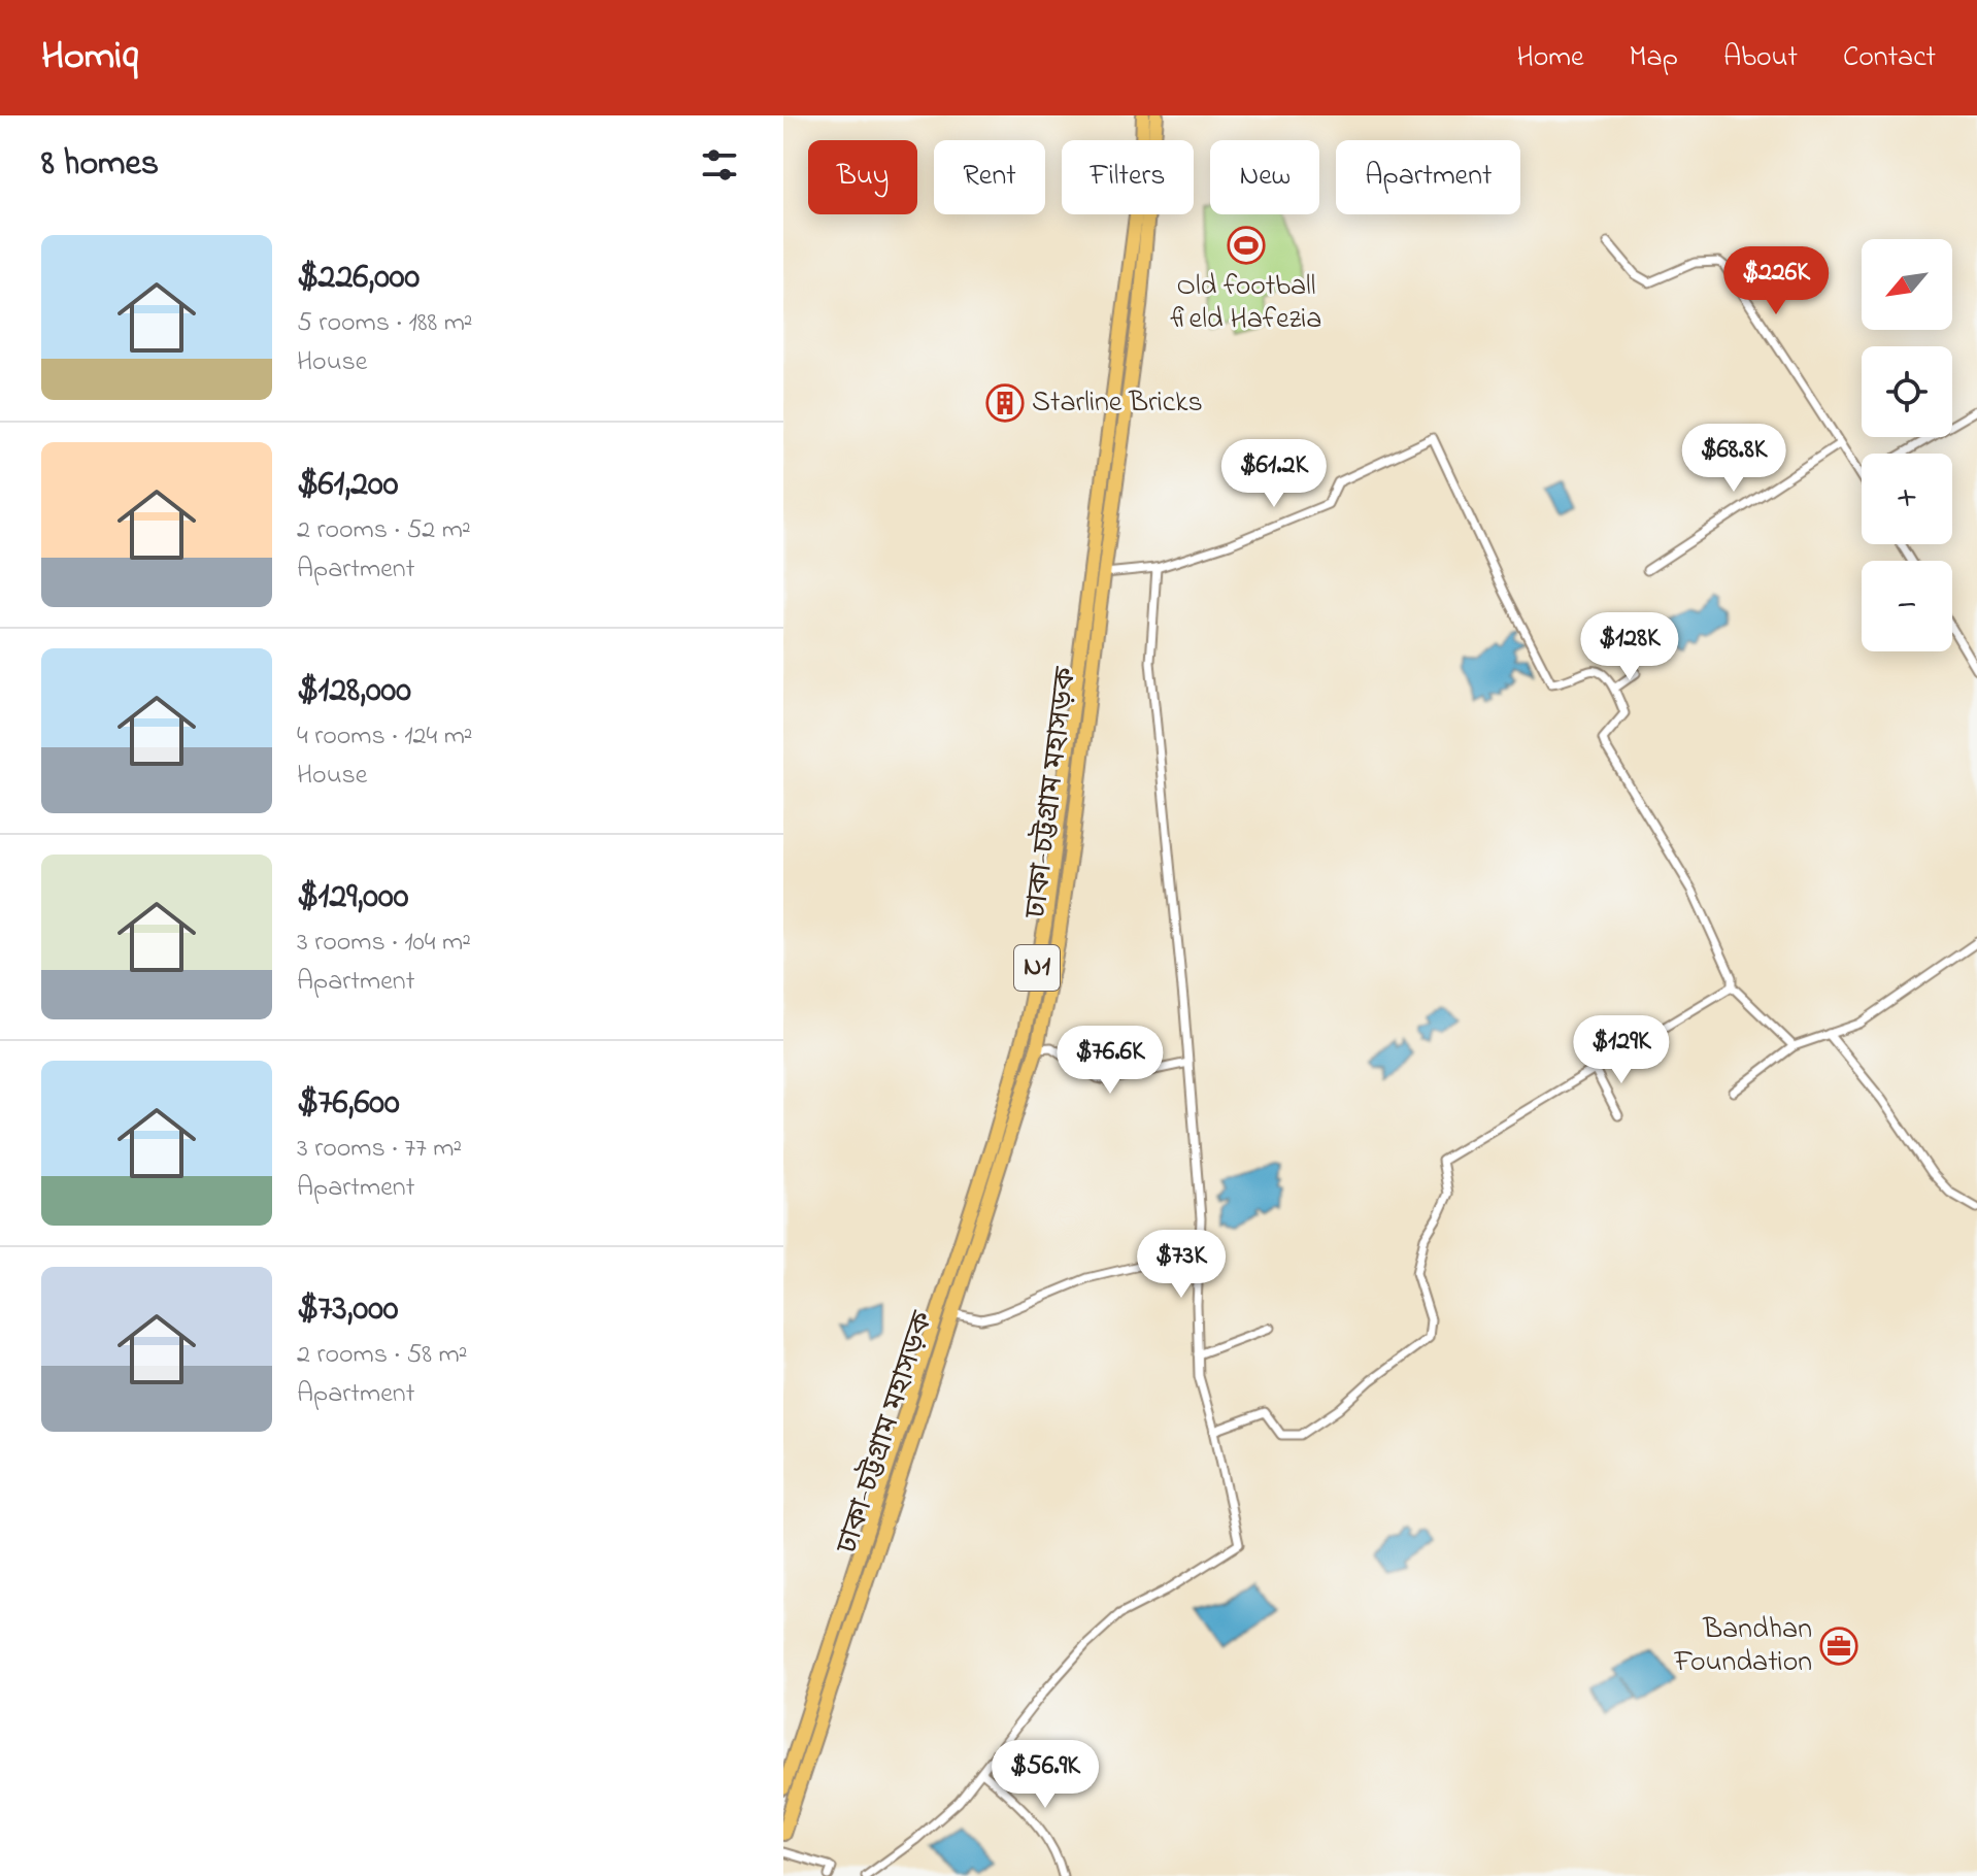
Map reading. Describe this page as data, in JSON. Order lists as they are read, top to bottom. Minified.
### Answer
{"streets":{"highway":["ঢাকা-চট্টগ্রাম মহাসড়ক","N1"]},"places":{"sports":["Old football field Hafezia"],"building":["Starline Bricks"],"office":["Bandhan Foundation"]},"north":"bottom left","page":{"header":"Homiq","nav":["Home","Map","About","Contact"],"heading":"8 homes","chip":["Buy","Rent","Filters","New","Apartment"],"list":[{"name":"$226,000","note":"5 rooms · 188 m² · House"},{"name":"$61,200","note":"2 rooms · 52 m² · Apartment"},{"name":"$128,000","note":"4 rooms · 124 m² · House"},{"name":"$129,000","note":"3 rooms · 104 m² · Apartment"},{"name":"$76,600","note":"3 rooms · 77 m² · Apartment"},{"name":"$73,000","note":"2 rooms · 58 m² · Apartment"}],"map_buttons":["+","−"],"price":["$226K","$68.8K","$61.2K","$128K","$129K","$76.6K","$73K","$56.9K"]}}
